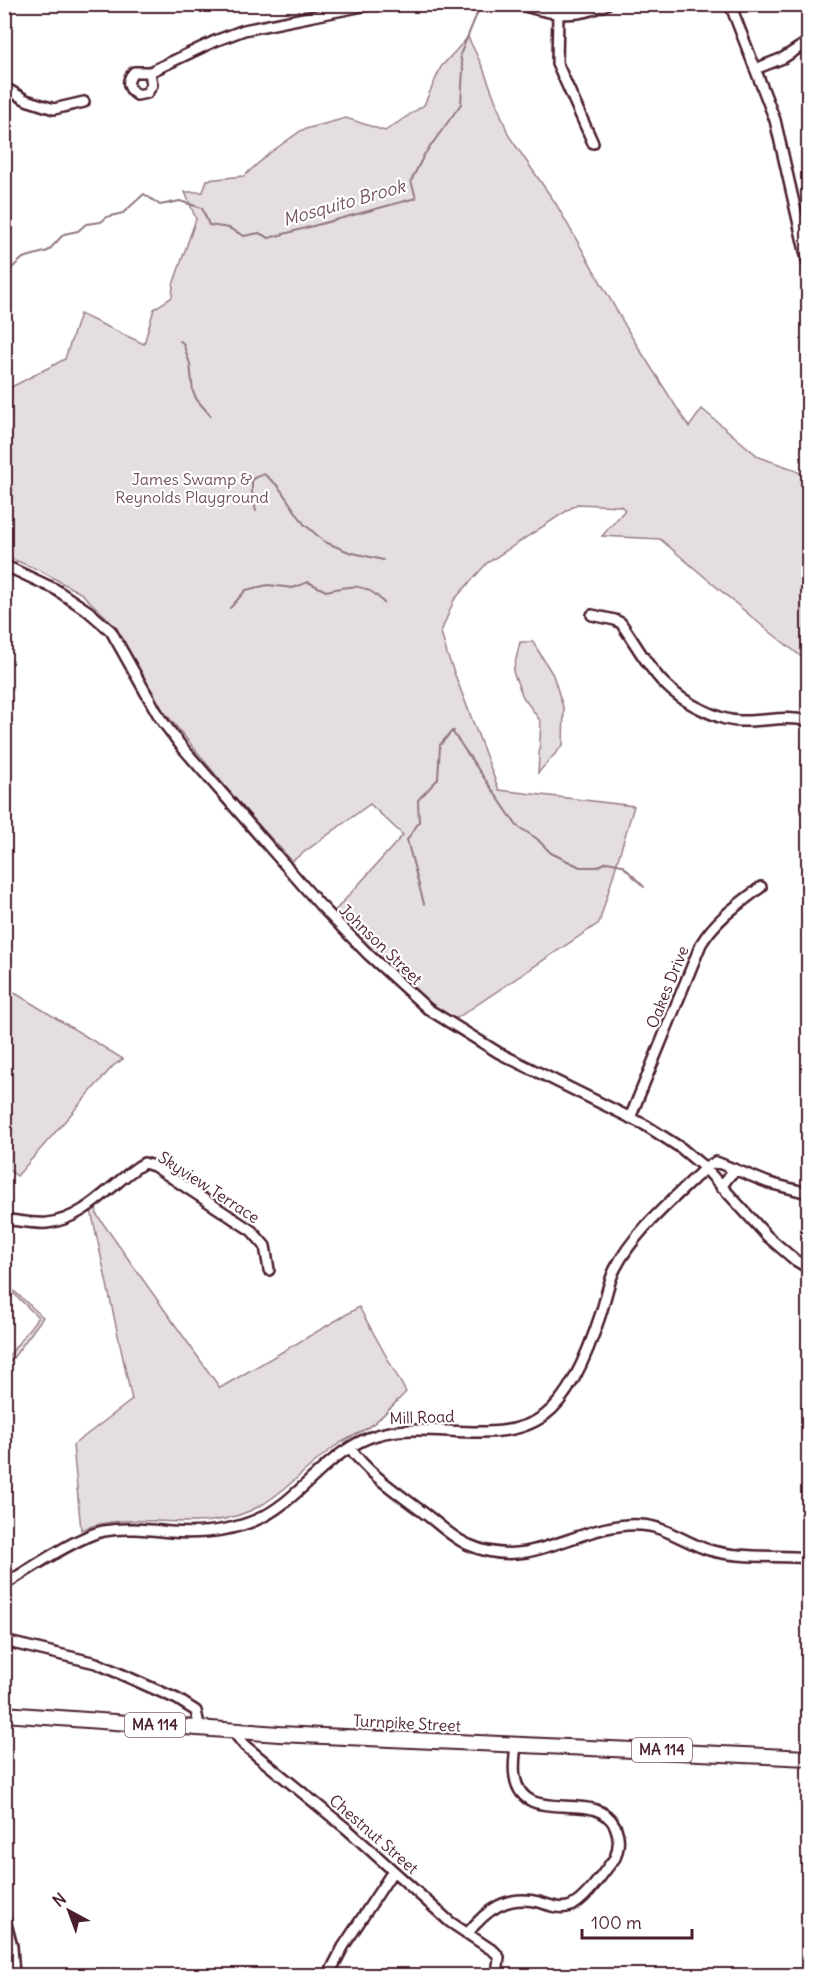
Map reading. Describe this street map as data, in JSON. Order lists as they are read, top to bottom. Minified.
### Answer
{"streets":{"highway":["Turnpike Street","MA 114"],"street":["Johnson Street","Oakes Drive","Skyview Terrace","Mill Road","Chestnut Street"]},"crossings":[["Johnson Street","Oakes Drive"],["Johnson Street","Mill Road"],["Turnpike Street","Chestnut Street"]],"water":["Mosquito Brook"],"parks":["James Swamp & Reynolds Playground"],"scale_bar":"100 m","north":"top left"}
